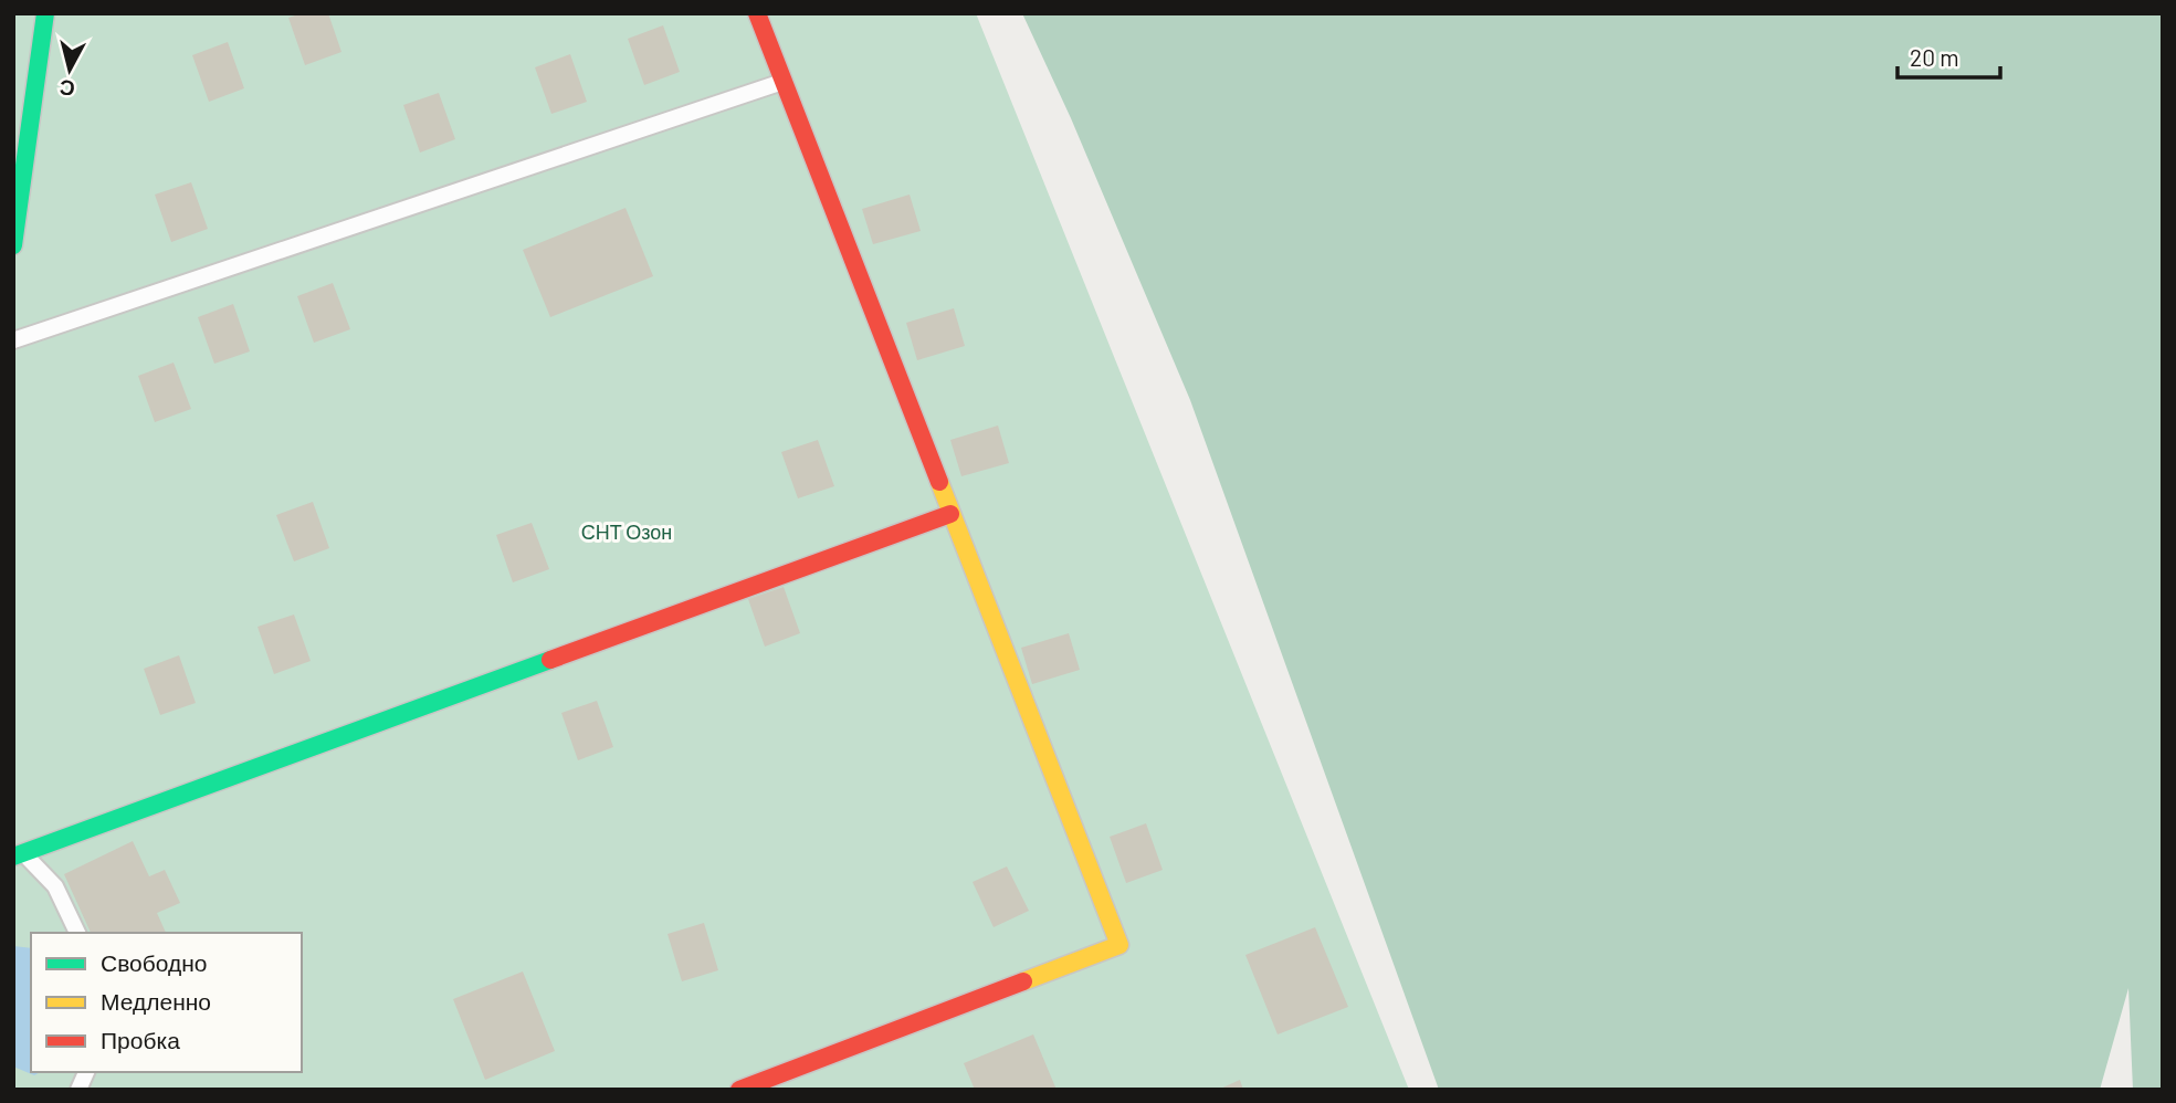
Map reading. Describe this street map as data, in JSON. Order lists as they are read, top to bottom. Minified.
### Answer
{"parks":["СНТ Озон"],"legend":["Свободно","Медленно","Пробка"],"scale_bar":"20 m","north":"bottom"}
